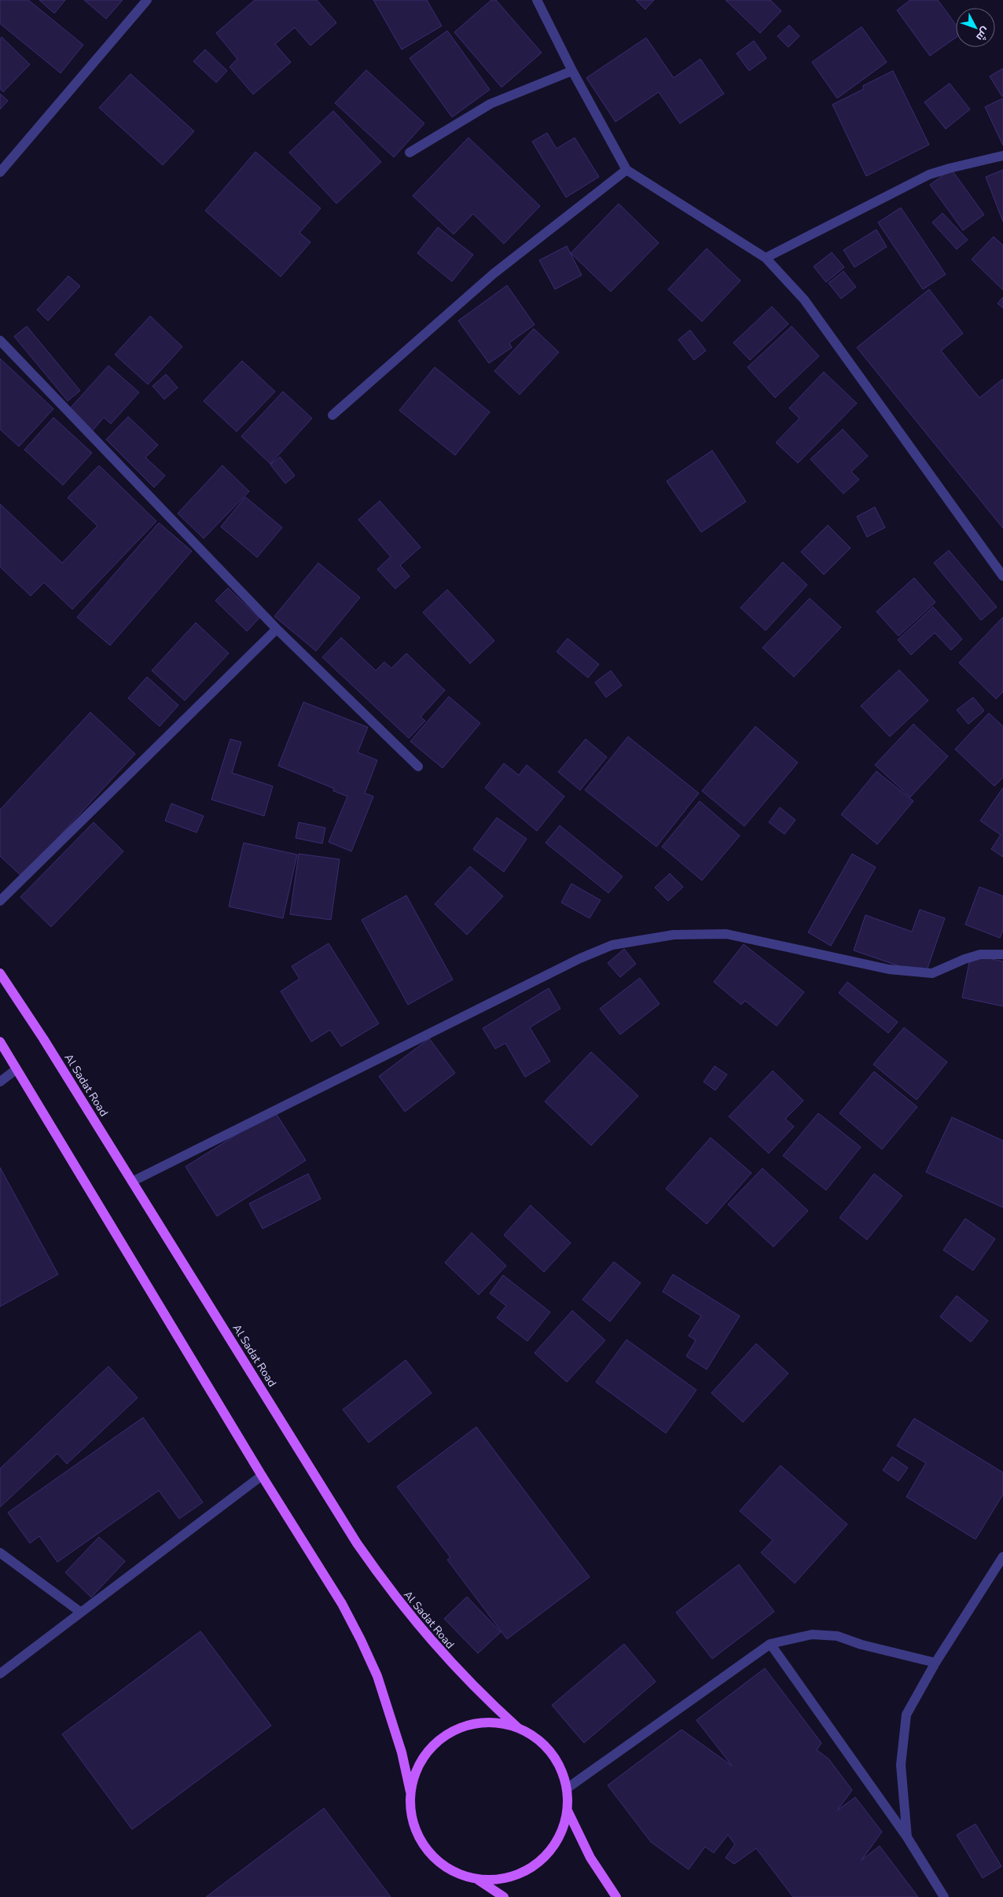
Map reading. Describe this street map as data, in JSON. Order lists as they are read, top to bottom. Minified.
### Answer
{"streets":{"main road":["Al Sadat Road"]},"north":"bottom right"}
